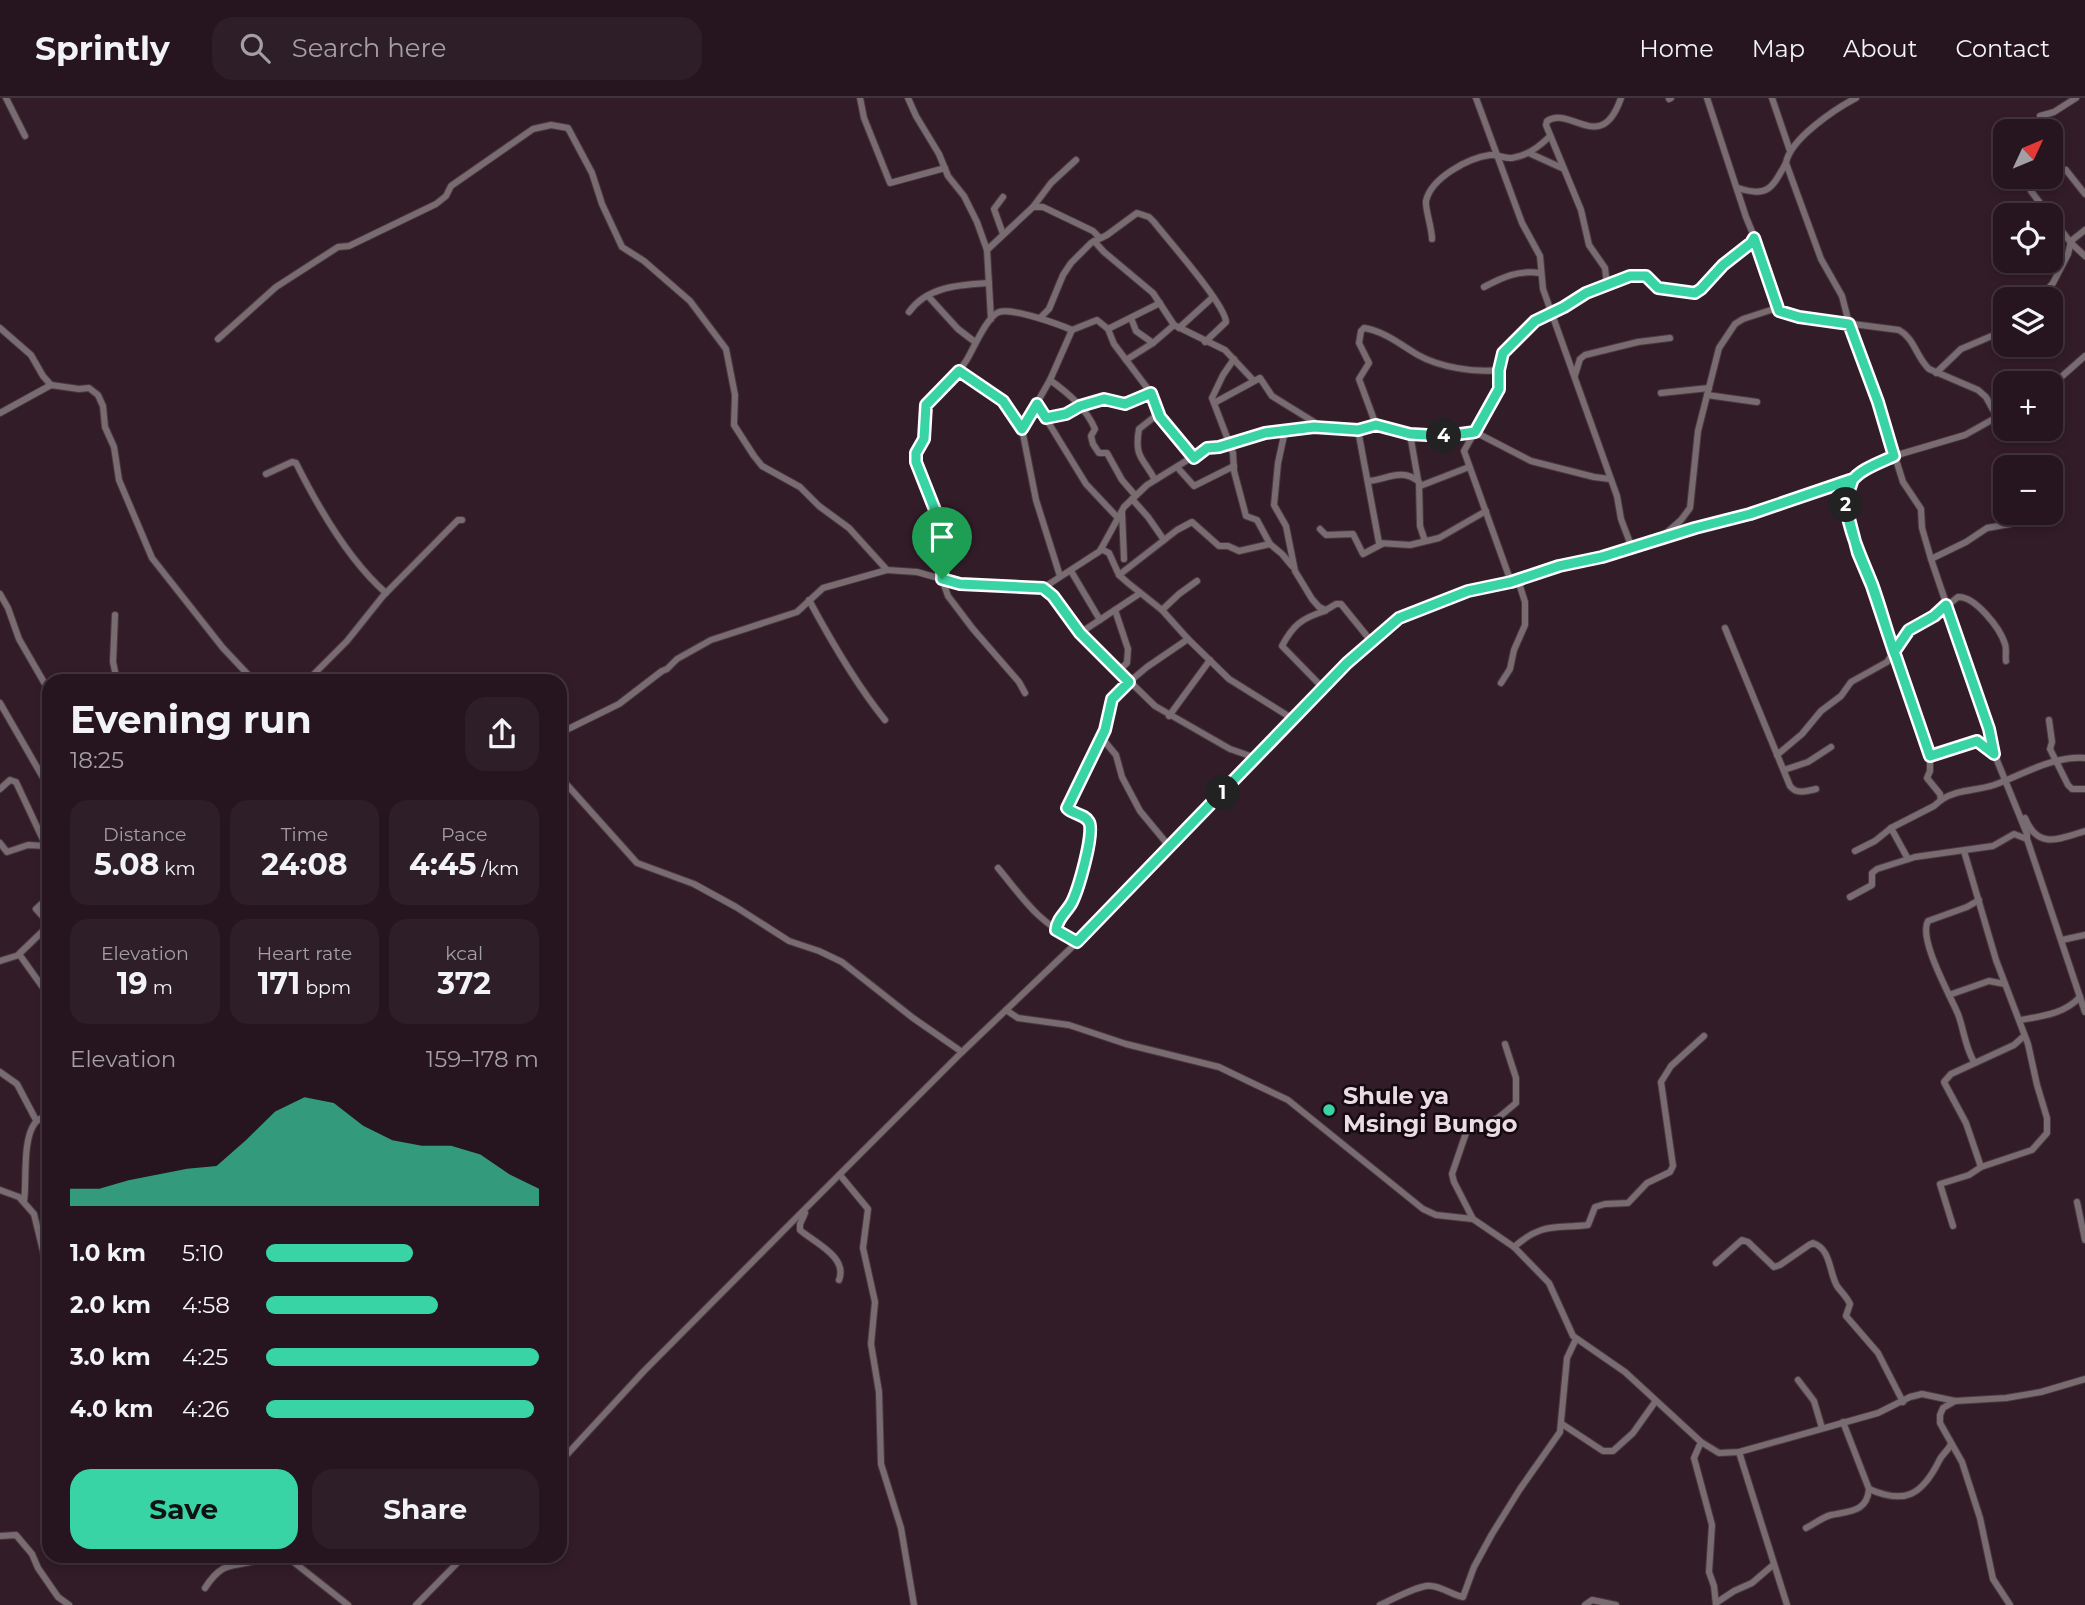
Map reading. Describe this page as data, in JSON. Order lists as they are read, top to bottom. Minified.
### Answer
{"places":["Shule ya Msingi Bungo"],"north":"top right","page":{"header":"Sprintly","search":"Search here","nav":["Home","Map","About","Contact"],"map_buttons":["+","−"],"pins":["4","2","1"],"heading":["Evening run","18:25"],"stats":[["Distance","5.08 km"],["Time","24:08"],["Pace","4:45 /km"],["Elevation","19 m"],["Heart rate","171 bpm"],["kcal","372"]],"chart":["Elevation","159–178 m"],"list":[{"name":"1.0 km","note":"5:10"},{"name":"2.0 km","note":"4:58"},{"name":"3.0 km","note":"4:25"},{"name":"4.0 km","note":"4:26"}],"buttons":["Save","Share"]}}
